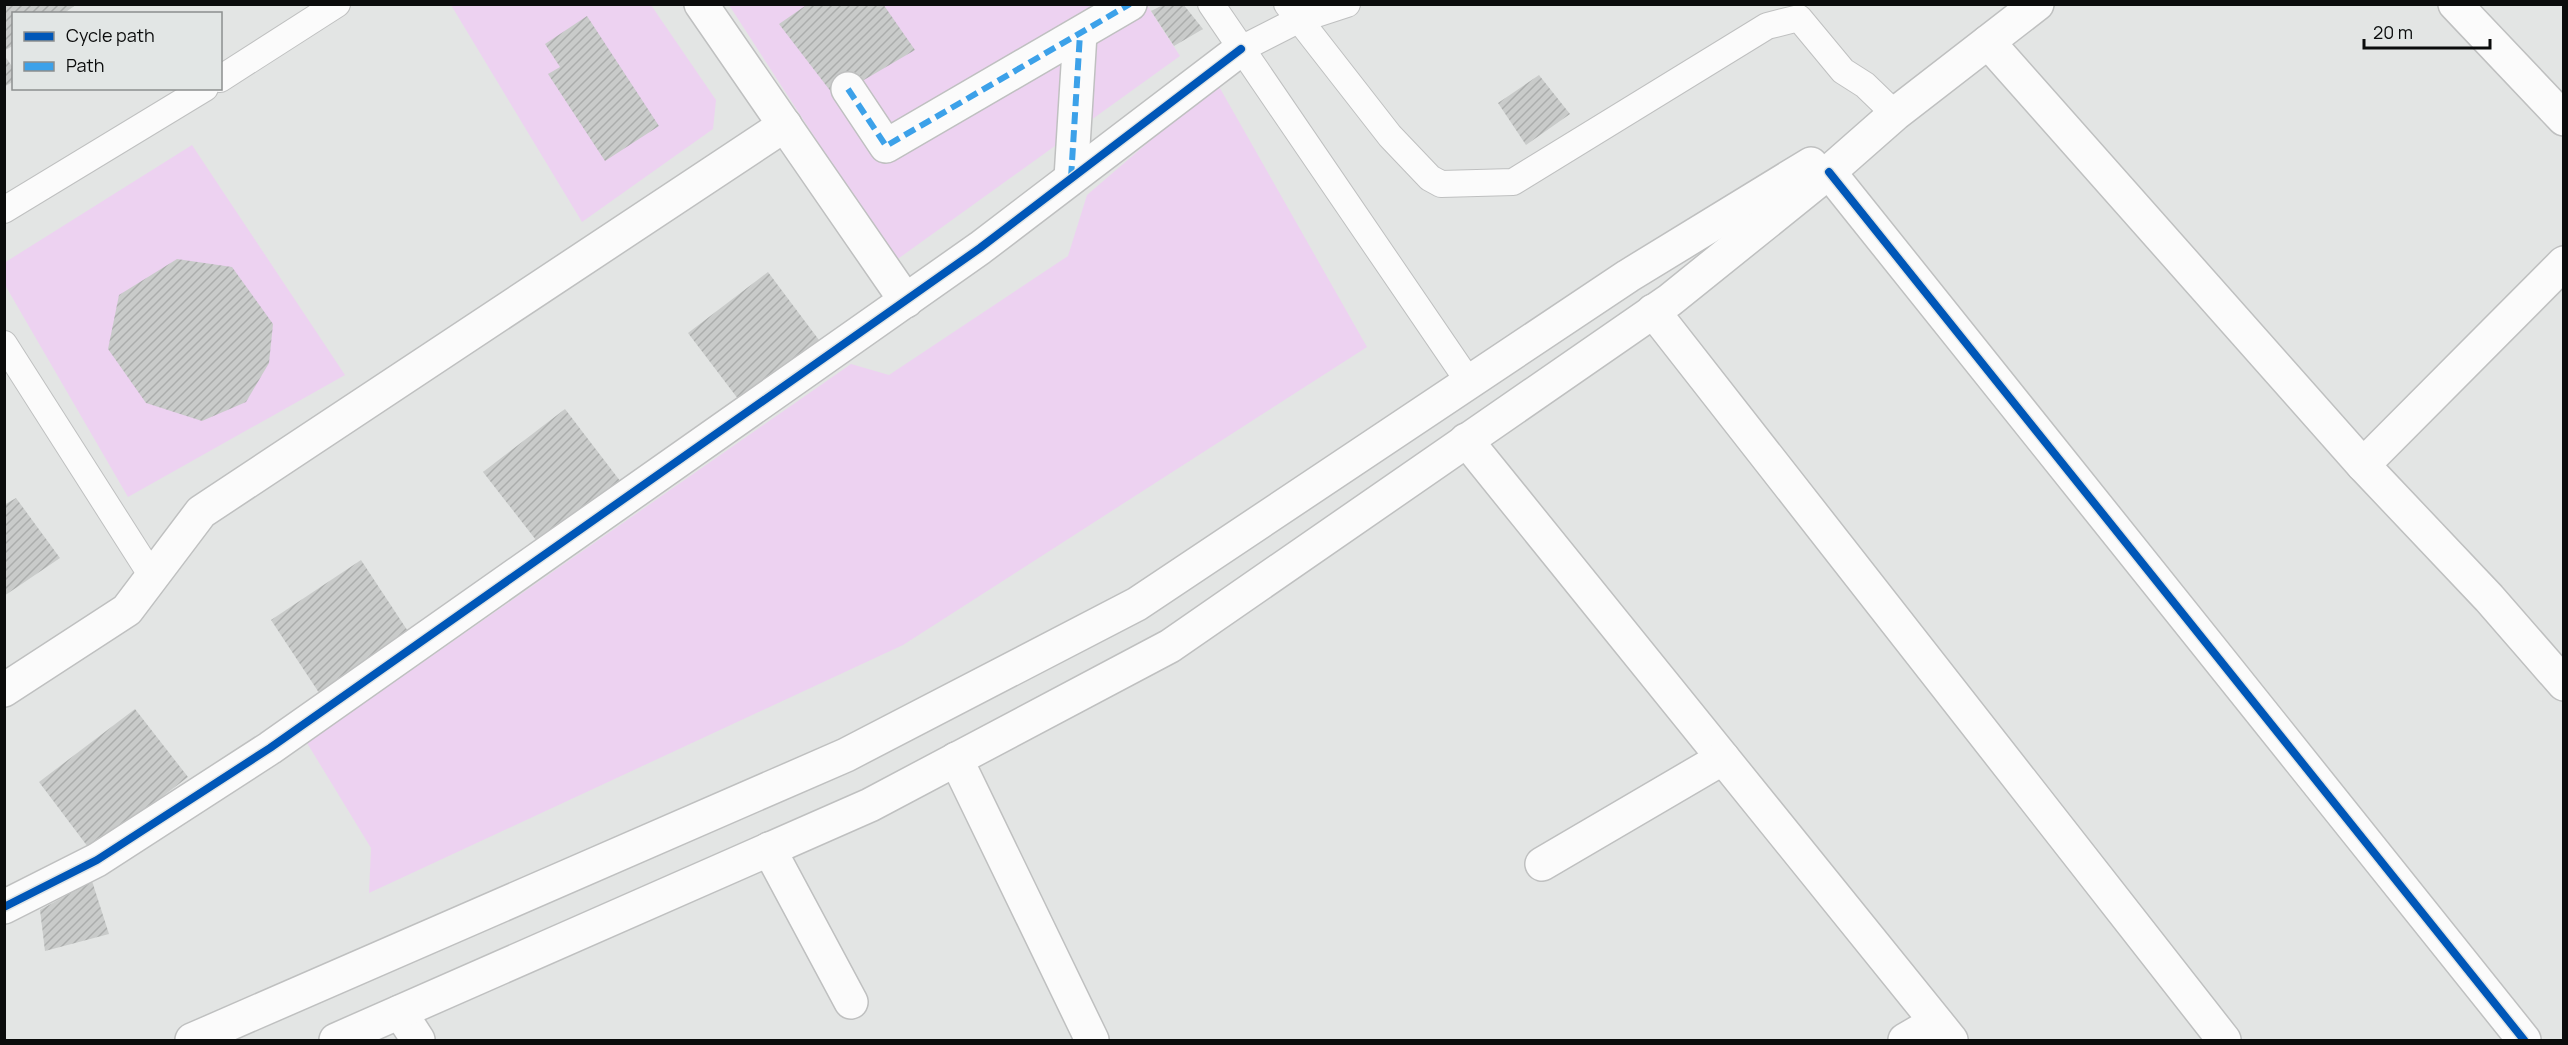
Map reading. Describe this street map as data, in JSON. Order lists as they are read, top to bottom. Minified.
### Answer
{"legend":["Cycle path","Path"],"scale_bar":"20 m"}
